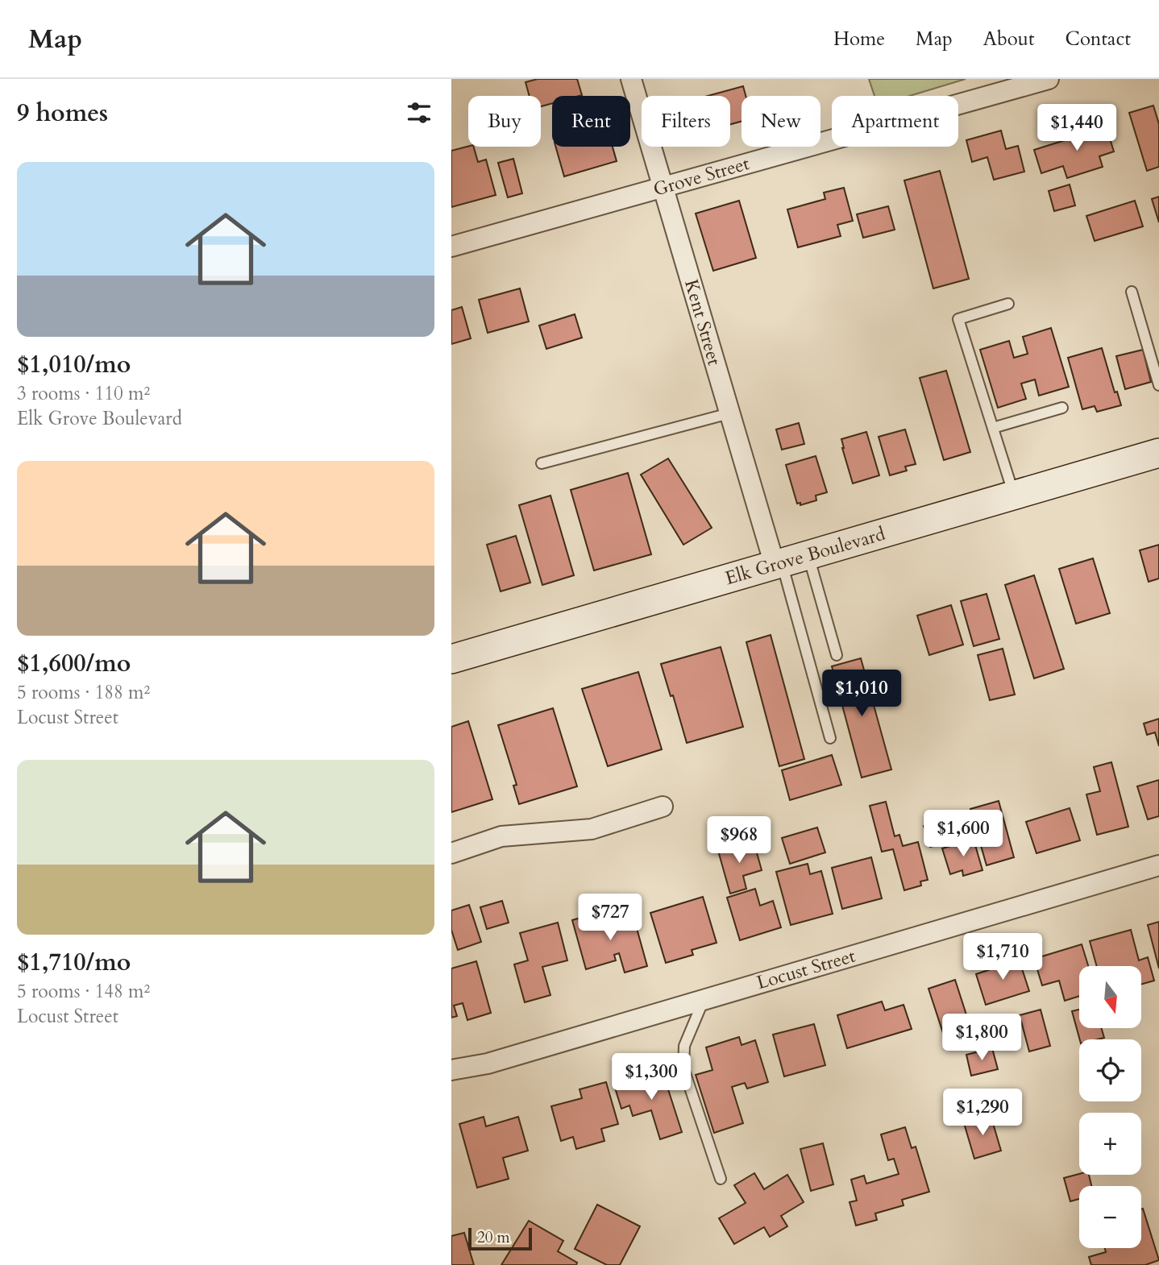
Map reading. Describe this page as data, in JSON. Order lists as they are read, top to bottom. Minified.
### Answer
{"streets":{"main road":["Elk Grove Boulevard"],"street":["Grove Street","Kent Street","Locust Street"]},"crossings":[["Grove Street","Kent Street"],["Kent Street","Elk Grove Boulevard"]],"scale_bar":"20 m","north":"bottom","page":{"header":"Map","nav":["Home","Map","About","Contact"],"heading":"9 homes","chip":["Buy","Rent","Filters","New","Apartment"],"price":["$1,440","$1,010","$1,600","$968","$727","$1,710","$1,800","$1,300","$1,290"],"list":[{"name":"$1,010/mo","note":"3 rooms · 110 m² · Elk Grove Boulevard"},{"name":"$1,600/mo","note":"5 rooms · 188 m² · Locust Street"},{"name":"$1,710/mo","note":"5 rooms · 148 m² · Locust Street"}],"map_buttons":["+","−"],"scale":"20 m"}}
